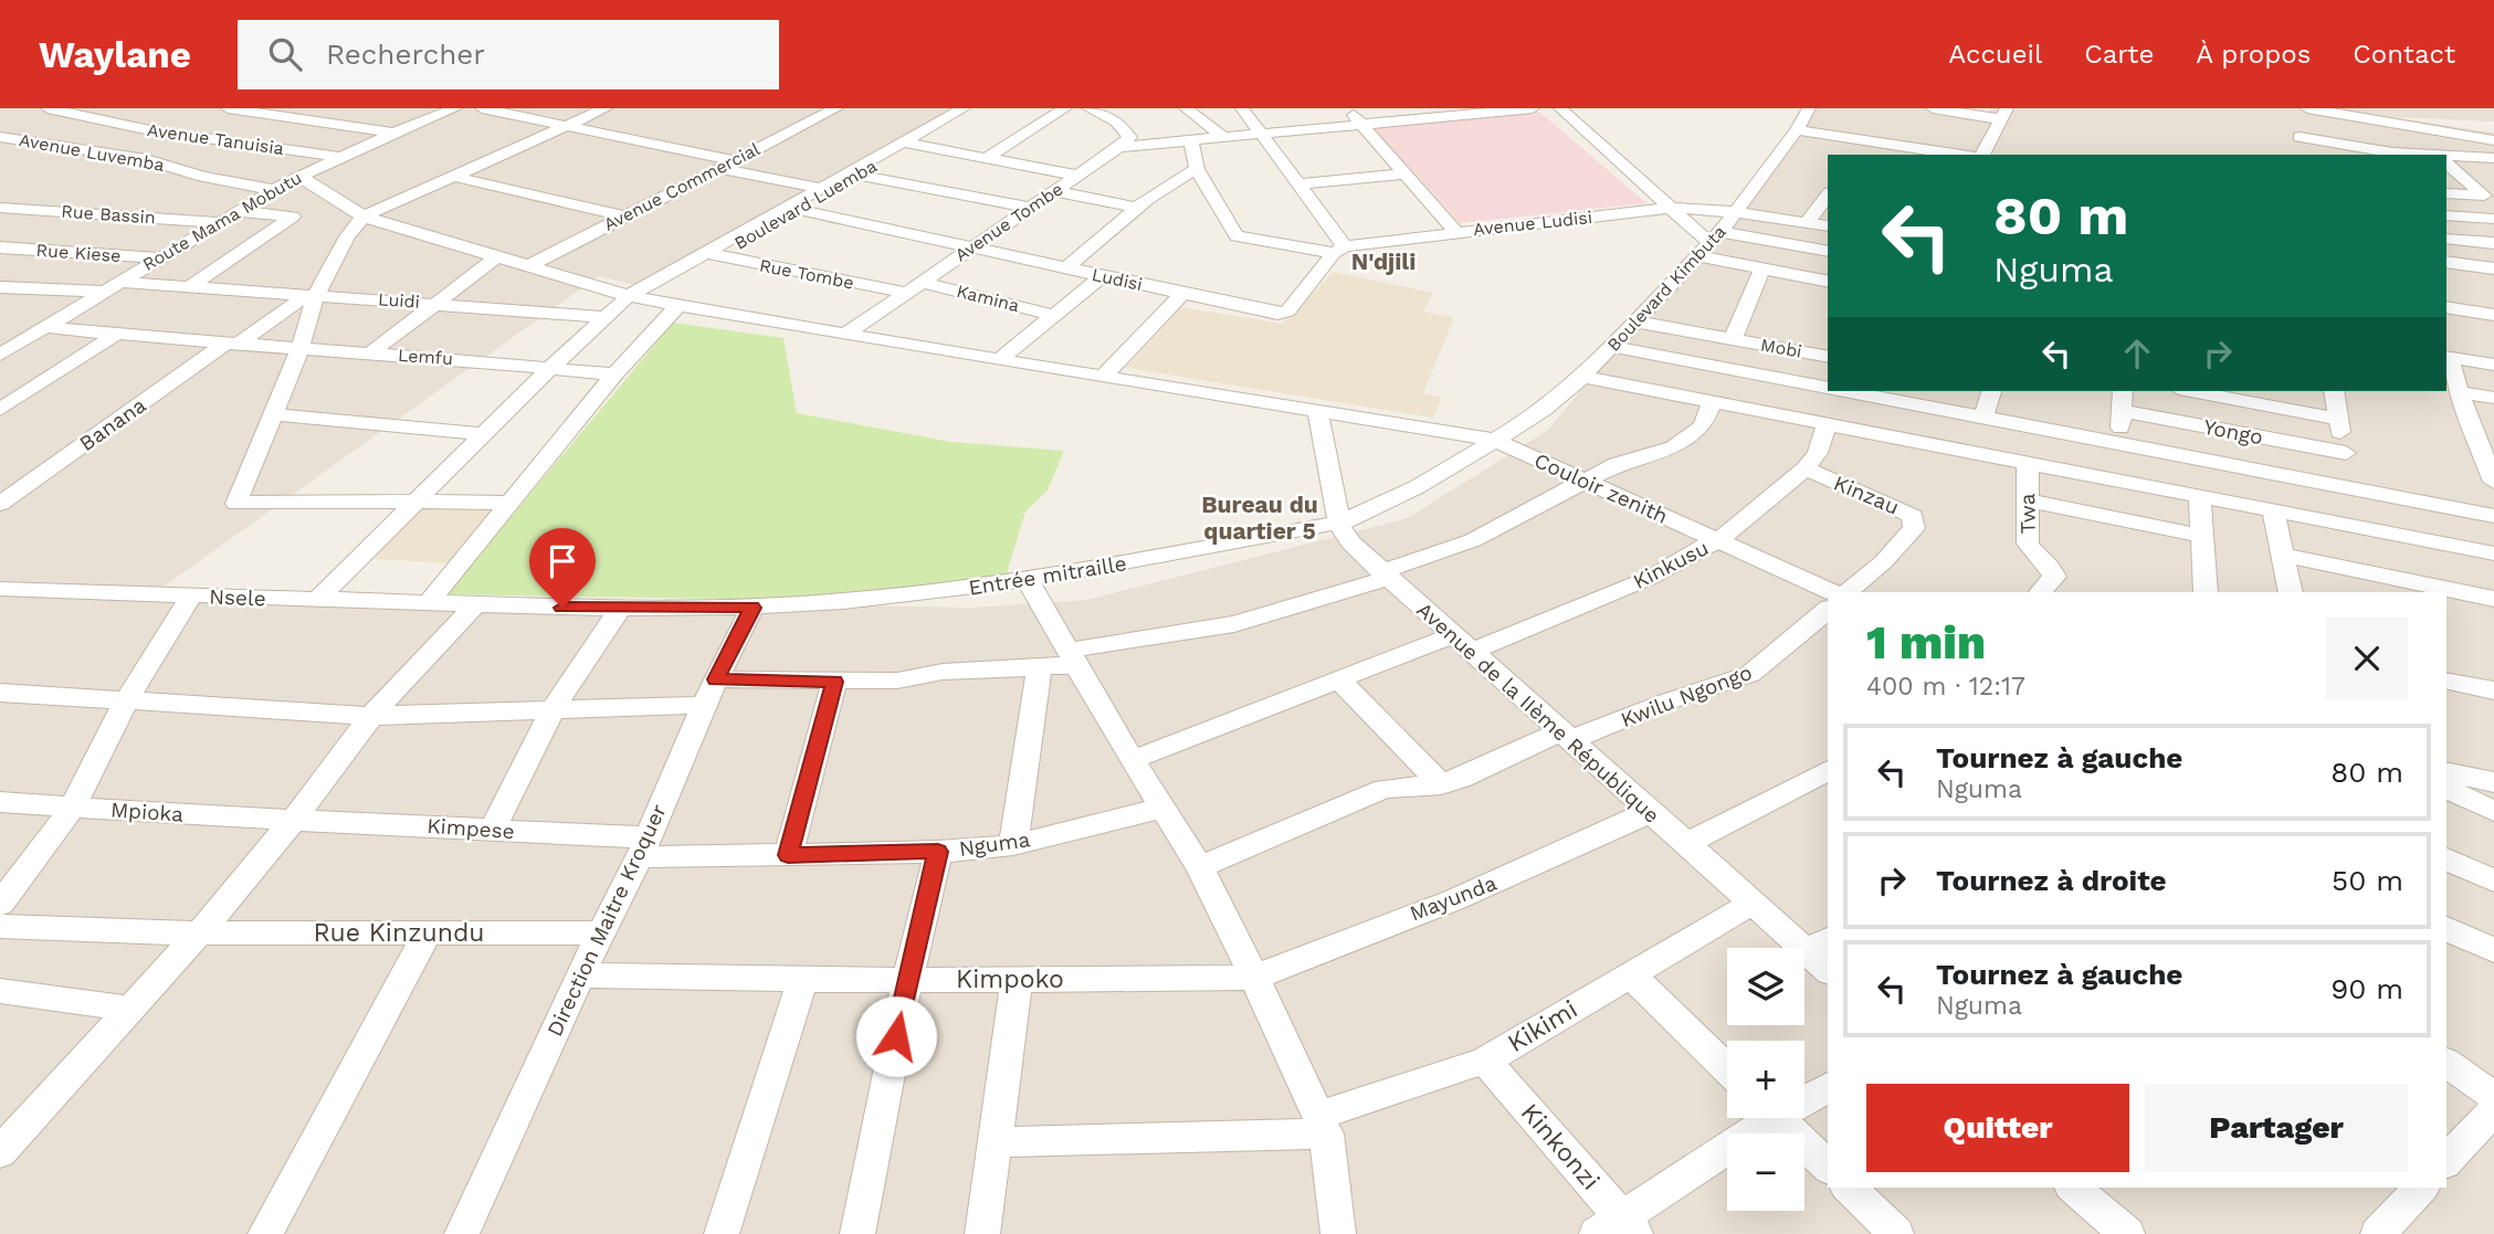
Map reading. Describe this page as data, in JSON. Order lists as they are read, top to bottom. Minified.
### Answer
{"streets":{"street":["Avenue Tanuisia","Avenue Luvemba","Avenue Commercial","Boulevard Luemba","Rue Bassin","Route Mama Mobutu","Avenue Tombe","Avenue Ludisi","Rue Kiese","Rue Tombe","Ludisi","Boulevard Kimbuta","Kamina","Luidi","Mobi","Lemfu","Banana","Yongo","Couloir zenith","Kinzau","Twa","Kinkusu","Entrée mitraille","Nsele","Kwilu Ngongo","Avenue de la IIème République","Mpioka","Kimpese","Nguma","Mayunda","Direction Maitre Kroquer","Rue Kinzundu","Kimpoko","Kikimi","Kinkonzi"]},"crossings":[["Avenue Tanuisia","Route Mama Mobutu"],["Avenue Luvemba","Route Mama Mobutu"],["Avenue Commercial","Couloir zenith"],["Boulevard Luemba","Rue Tombe"],["Boulevard Luemba","Couloir zenith"],["Rue Bassin","Route Mama Mobutu"],["Route Mama Mobutu","Rue Kiese"],["Route Mama Mobutu","Luidi"],["Route Mama Mobutu","Couloir zenith"],["Avenue Tombe","Rue Tombe"],["Avenue Tombe","Ludisi"],["Avenue Tombe","Kamina"],["Avenue Tombe","Couloir zenith"],["Avenue Ludisi","Ludisi"],["Avenue Ludisi","Boulevard Kimbuta"],["Rue Tombe","Kamina"],["Boulevard Kimbuta","Mobi"],["Boulevard Kimbuta","Couloir zenith"],["Boulevard Kimbuta","Entrée mitraille"],["Lemfu","Banana"],["Couloir zenith","Kinkusu"],["Couloir zenith","Entrée mitraille"],["Couloir zenith","Avenue de la IIème République"],["Kinzau","Kinkusu"],["Kinkusu","Avenue de la IIème République"],["Entrée mitraille","Avenue de la IIème République"],["Entrée mitraille","Direction Maitre Kroquer"],["Kwilu Ngongo","Avenue de la IIème République"],["Avenue de la IIème République","Mayunda"],["Avenue de la IIème République","Kikimi"],["Mpioka","Kimpese"],["Kimpese","Nguma"],["Kimpese","Direction Maitre Kroquer"],["Nguma","Direction Maitre Kroquer"],["Mayunda","Kimpoko"],["Direction Maitre Kroquer","Rue Kinzundu"],["Direction Maitre Kroquer","Kimpoko"],["Kikimi","Kinkonzi"]],"districts":["N'djili","Bureau du quartier 5"],"page":{"header":"Waylane","search":"Rechercher","nav":["Accueil","Carte","À propos","Contact"],"turn":["80 m","Nguma"],"heading":["1 min","400 m · 12:17"],"list":[{"name":"Tournez à gauche","note":"Nguma","value":"80 m"},{"name":"Tournez à droite","value":"50 m"},{"name":"Tournez à gauche","note":"Nguma","value":"90 m"}],"map_buttons":["+","−"],"buttons":["Quitter","Partager"]}}
